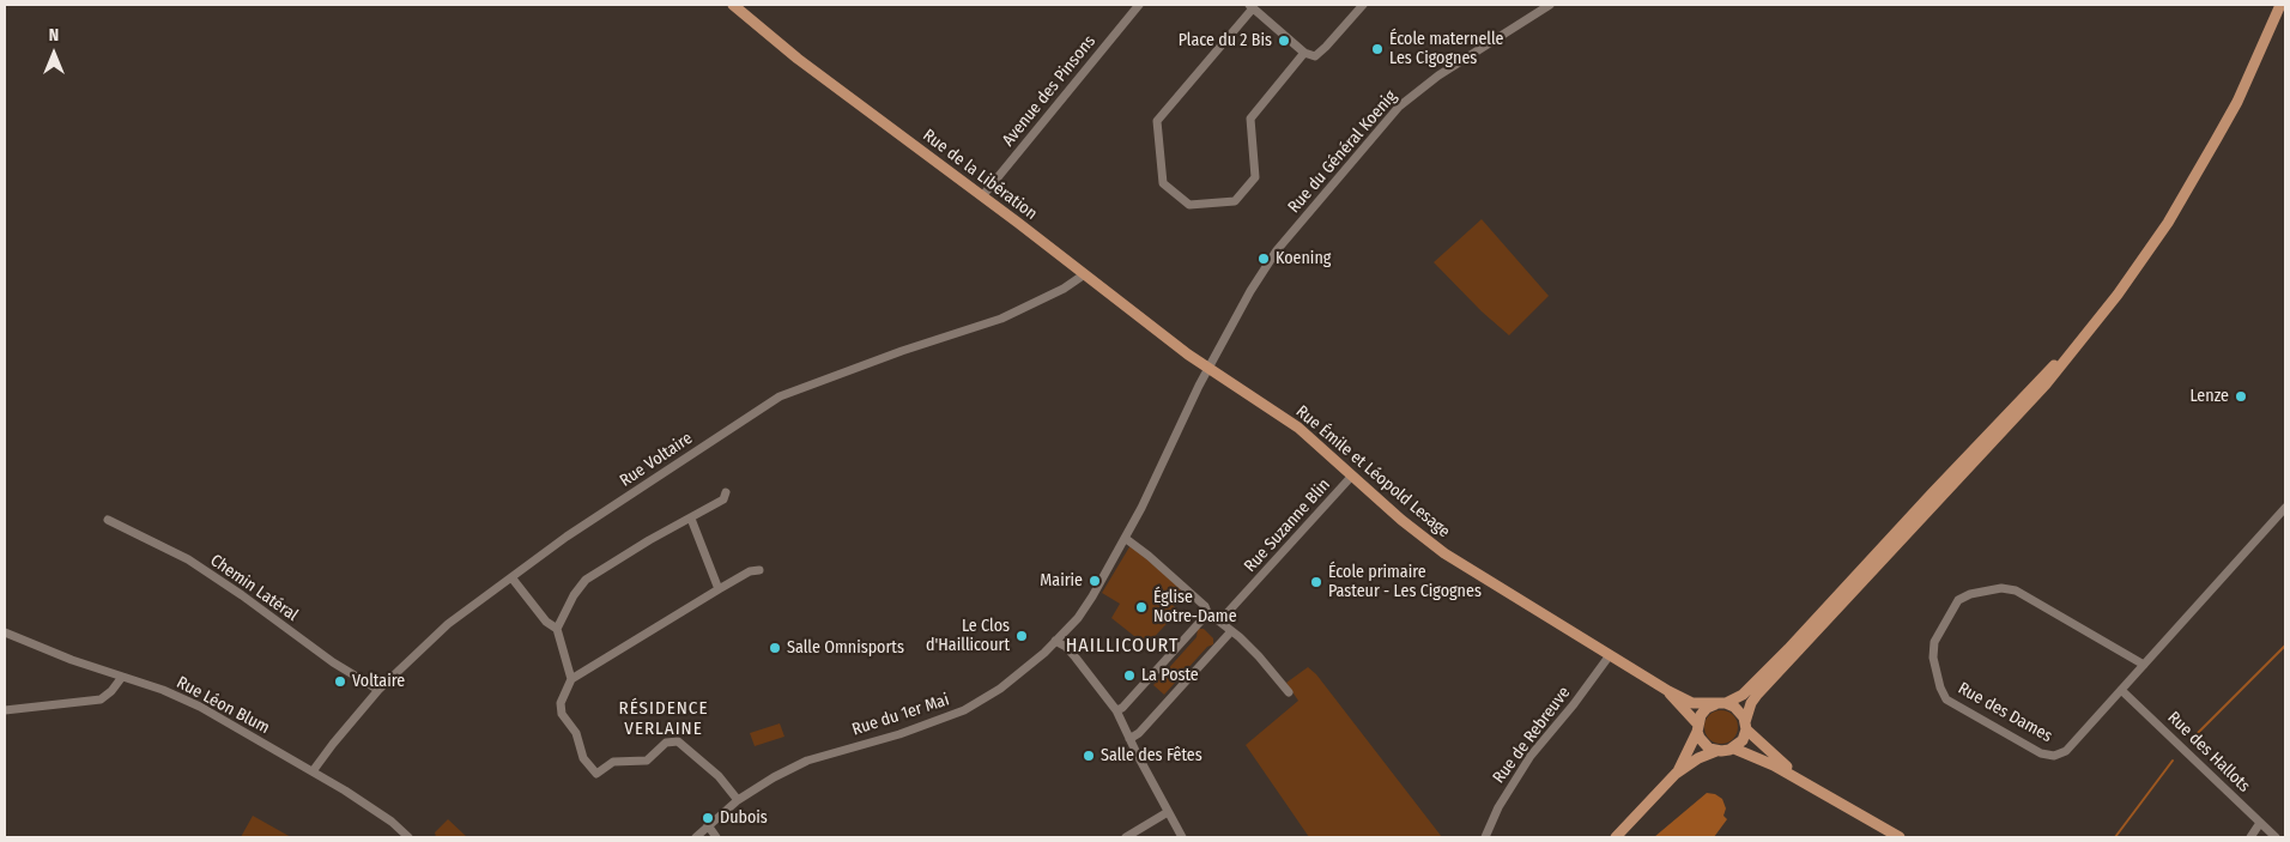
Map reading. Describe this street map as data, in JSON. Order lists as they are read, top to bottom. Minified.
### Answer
{"streets":{"main road":["Rue de la Libération","Rue Émile et Léopold Lesage"],"street":["Avenue des Pinsons","Rue du Général Koenig","Rue Voltaire","Rue Suzanne Blin","Chemin Latéral","Rue Léon Blum","Rue des Dames","Rue du 1er Mai","Rue de Rebreuve","Rue des Hallots"]},"crossings":[["Avenue des Pinsons","Rue de la Libération"],["Rue du Général Koenig","Rue de la Libération"],["Rue du Général Koenig","Rue Émile et Léopold Lesage"],["Rue du Général Koenig","Rue du 1er Mai"],["Rue de la Libération","Rue Voltaire"],["Rue de la Libération","Rue Émile et Léopold Lesage"],["Rue de la Libération","Rue du 1er Mai"],["Rue Voltaire","Chemin Latéral"],["Rue Voltaire","Rue Léon Blum"],["Rue Émile et Léopold Lesage","Rue Suzanne Blin"],["Rue Émile et Léopold Lesage","Rue du 1er Mai"],["Rue Émile et Léopold Lesage","Rue de Rebreuve"],["Rue des Dames","Rue des Hallots"]],"districts":["HAILLICOURT","RÉSIDENCE VERLAINE"],"places":["Place du 2 Bis","École maternelle Les Cigognes","Koening","Lenze","Mairie","École primaire Pasteur - Les Cigognes","Église Notre-Dame","Le Clos d'Haillicourt","Salle Omnisports","La Poste","Voltaire","Salle des Fêtes","Dubois"],"north":"top"}
